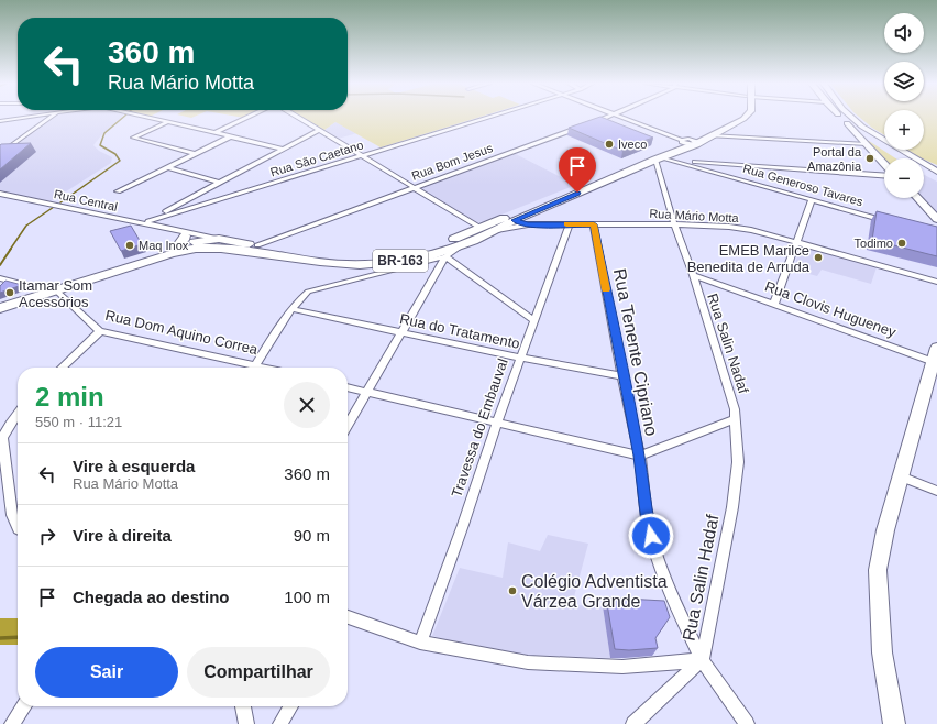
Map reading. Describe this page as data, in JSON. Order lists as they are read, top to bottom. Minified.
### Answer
{"streets":{"main road":["BR-163"],"street":["Rua São Caetano","Rua Bom Jesus","Rua Generoso Tavares","Rua Central","Rua Mário Motta","Rua Clovis Hugueney","Rua do Tratamento","Rua Dom Aquino Correa","Rua Salin Nadaf","Rua Tenente Cipriano","Travessa do Embauval","Rua Salin Hadaf"]},"crossings":[["Rua São Caetano","Rua Central"],["Rua Bom Jesus","BR-163"],["Rua Generoso Tavares","BR-163"],["Rua Generoso Tavares","Rua Salin Nadaf"],["Rua Central","BR-163"],["Rua Mário Motta","BR-163"],["Rua Mário Motta","Rua Salin Nadaf"],["Rua Mário Motta","Rua Tenente Cipriano"],["Rua Mário Motta","Travessa do Embauval"],["BR-163","Rua Dom Aquino Correa"],["BR-163","Rua Salin Nadaf"],["Rua Clovis Hugueney","Rua Salin Nadaf"],["Rua do Tratamento","Rua Tenente Cipriano"],["Rua do Tratamento","Travessa do Embauval"],["Rua Salin Nadaf","Rua Salin Hadaf"],["Rua Tenente Cipriano","Rua Salin Hadaf"]],"places":["Iveco","Portal da Amazônia","Todimo","Maq Inox","EMEB Marilce Benedita de Arruda","Itamar Som Acessórios","Colégio Adventista Várzea Grande"],"page":{"map_buttons":["+","−"],"turn":["360 m","Rua Mário Motta"],"heading":["2 min","550 m · 11:21"],"list":[{"name":"Vire à esquerda","note":"Rua Mário Motta","value":"360 m"},{"name":"Vire à direita","value":"90 m"},{"name":"Chegada ao destino","value":"100 m"}],"buttons":["Sair","Compartilhar"]}}
